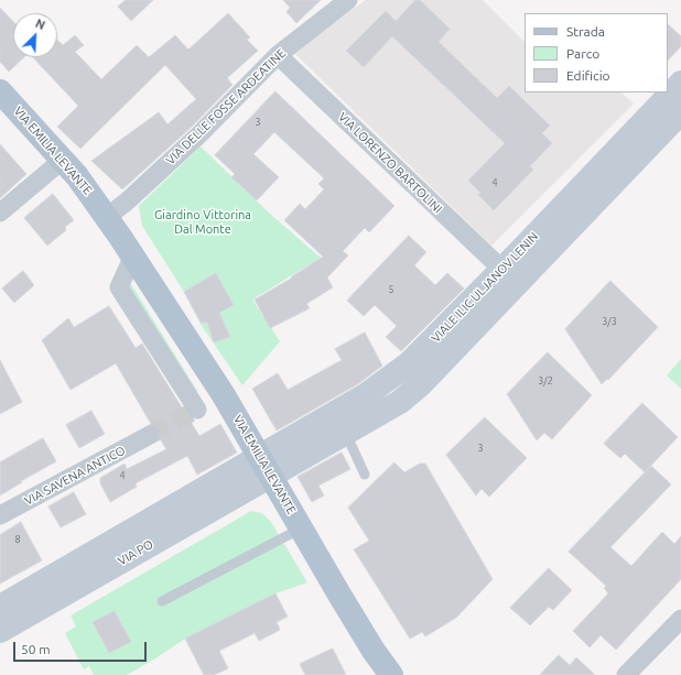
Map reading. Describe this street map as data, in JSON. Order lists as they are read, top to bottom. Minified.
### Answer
{"streets":{"main road":["VIA EMILIA LEVANTE","VIALE ILIC ULJANOV LENIN","VIA PO"],"street":["VIA DELLE FOSSE ARDEATINE","VIA LORENZO BARTOLINI","VIA SAVENA ANTICO"]},"crossings":[["VIA DELLE FOSSE ARDEATINE","VIA EMILIA LEVANTE"],["VIA DELLE FOSSE ARDEATINE","VIA LORENZO BARTOLINI"],["VIA EMILIA LEVANTE","VIALE ILIC ULJANOV LENIN"],["VIA EMILIA LEVANTE","VIA PO"],["VIA LORENZO BARTOLINI","VIALE ILIC ULJANOV LENIN"],["VIALE ILIC ULJANOV LENIN","VIA PO"]],"parks":["Giardino Vittorina Dal Monte"],"house_numbers":["3","4","5","3/3","3/2","3","4","8"],"legend":["Strada","Parco","Edificio"],"scale_bar":"50 m","north":"top right"}
